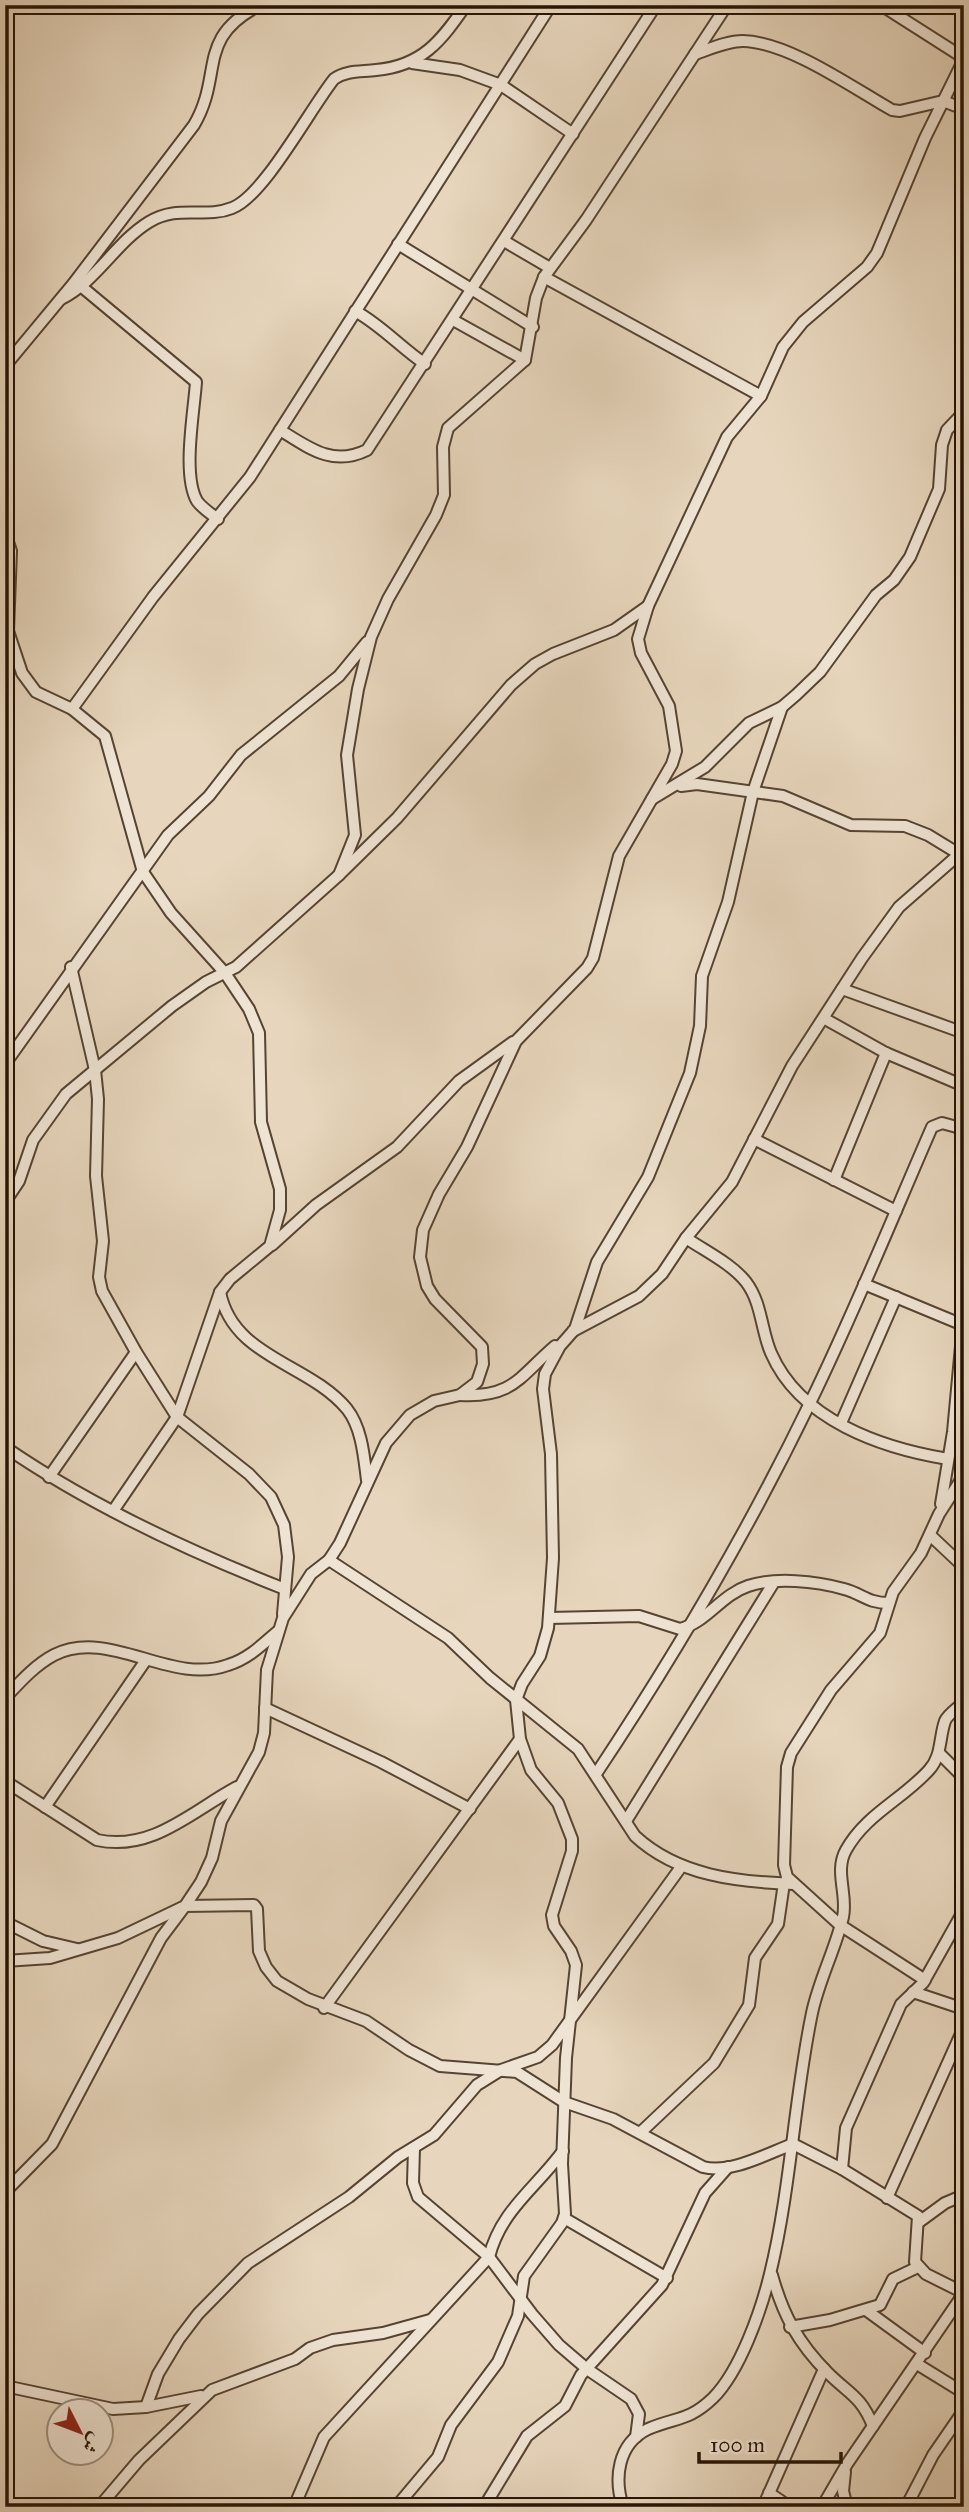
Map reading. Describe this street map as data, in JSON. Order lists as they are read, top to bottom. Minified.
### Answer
{"scale_bar":"100 m","north":"bottom right"}
